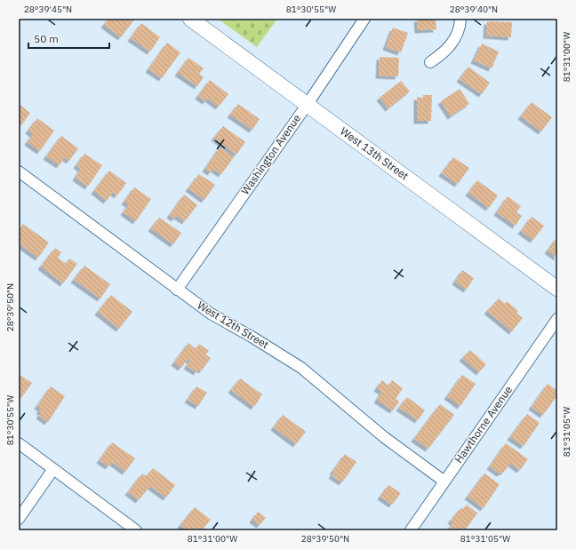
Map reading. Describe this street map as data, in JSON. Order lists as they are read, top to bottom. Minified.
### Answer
{"streets":{"street":["West 13th Street","Washington Avenue","West 12th Street","Hawthorne Avenue"]},"crossings":[["West 13th Street","Washington Avenue"],["Washington Avenue","West 12th Street"],["West 12th Street","Hawthorne Avenue"]],"scale_bar":"50 m","coordinates":["28°39'45\"N","81°30'55\"W","28°39'40\"N","81°31'00\"W","28°39'50\"N","81°31'05\"W"]}
